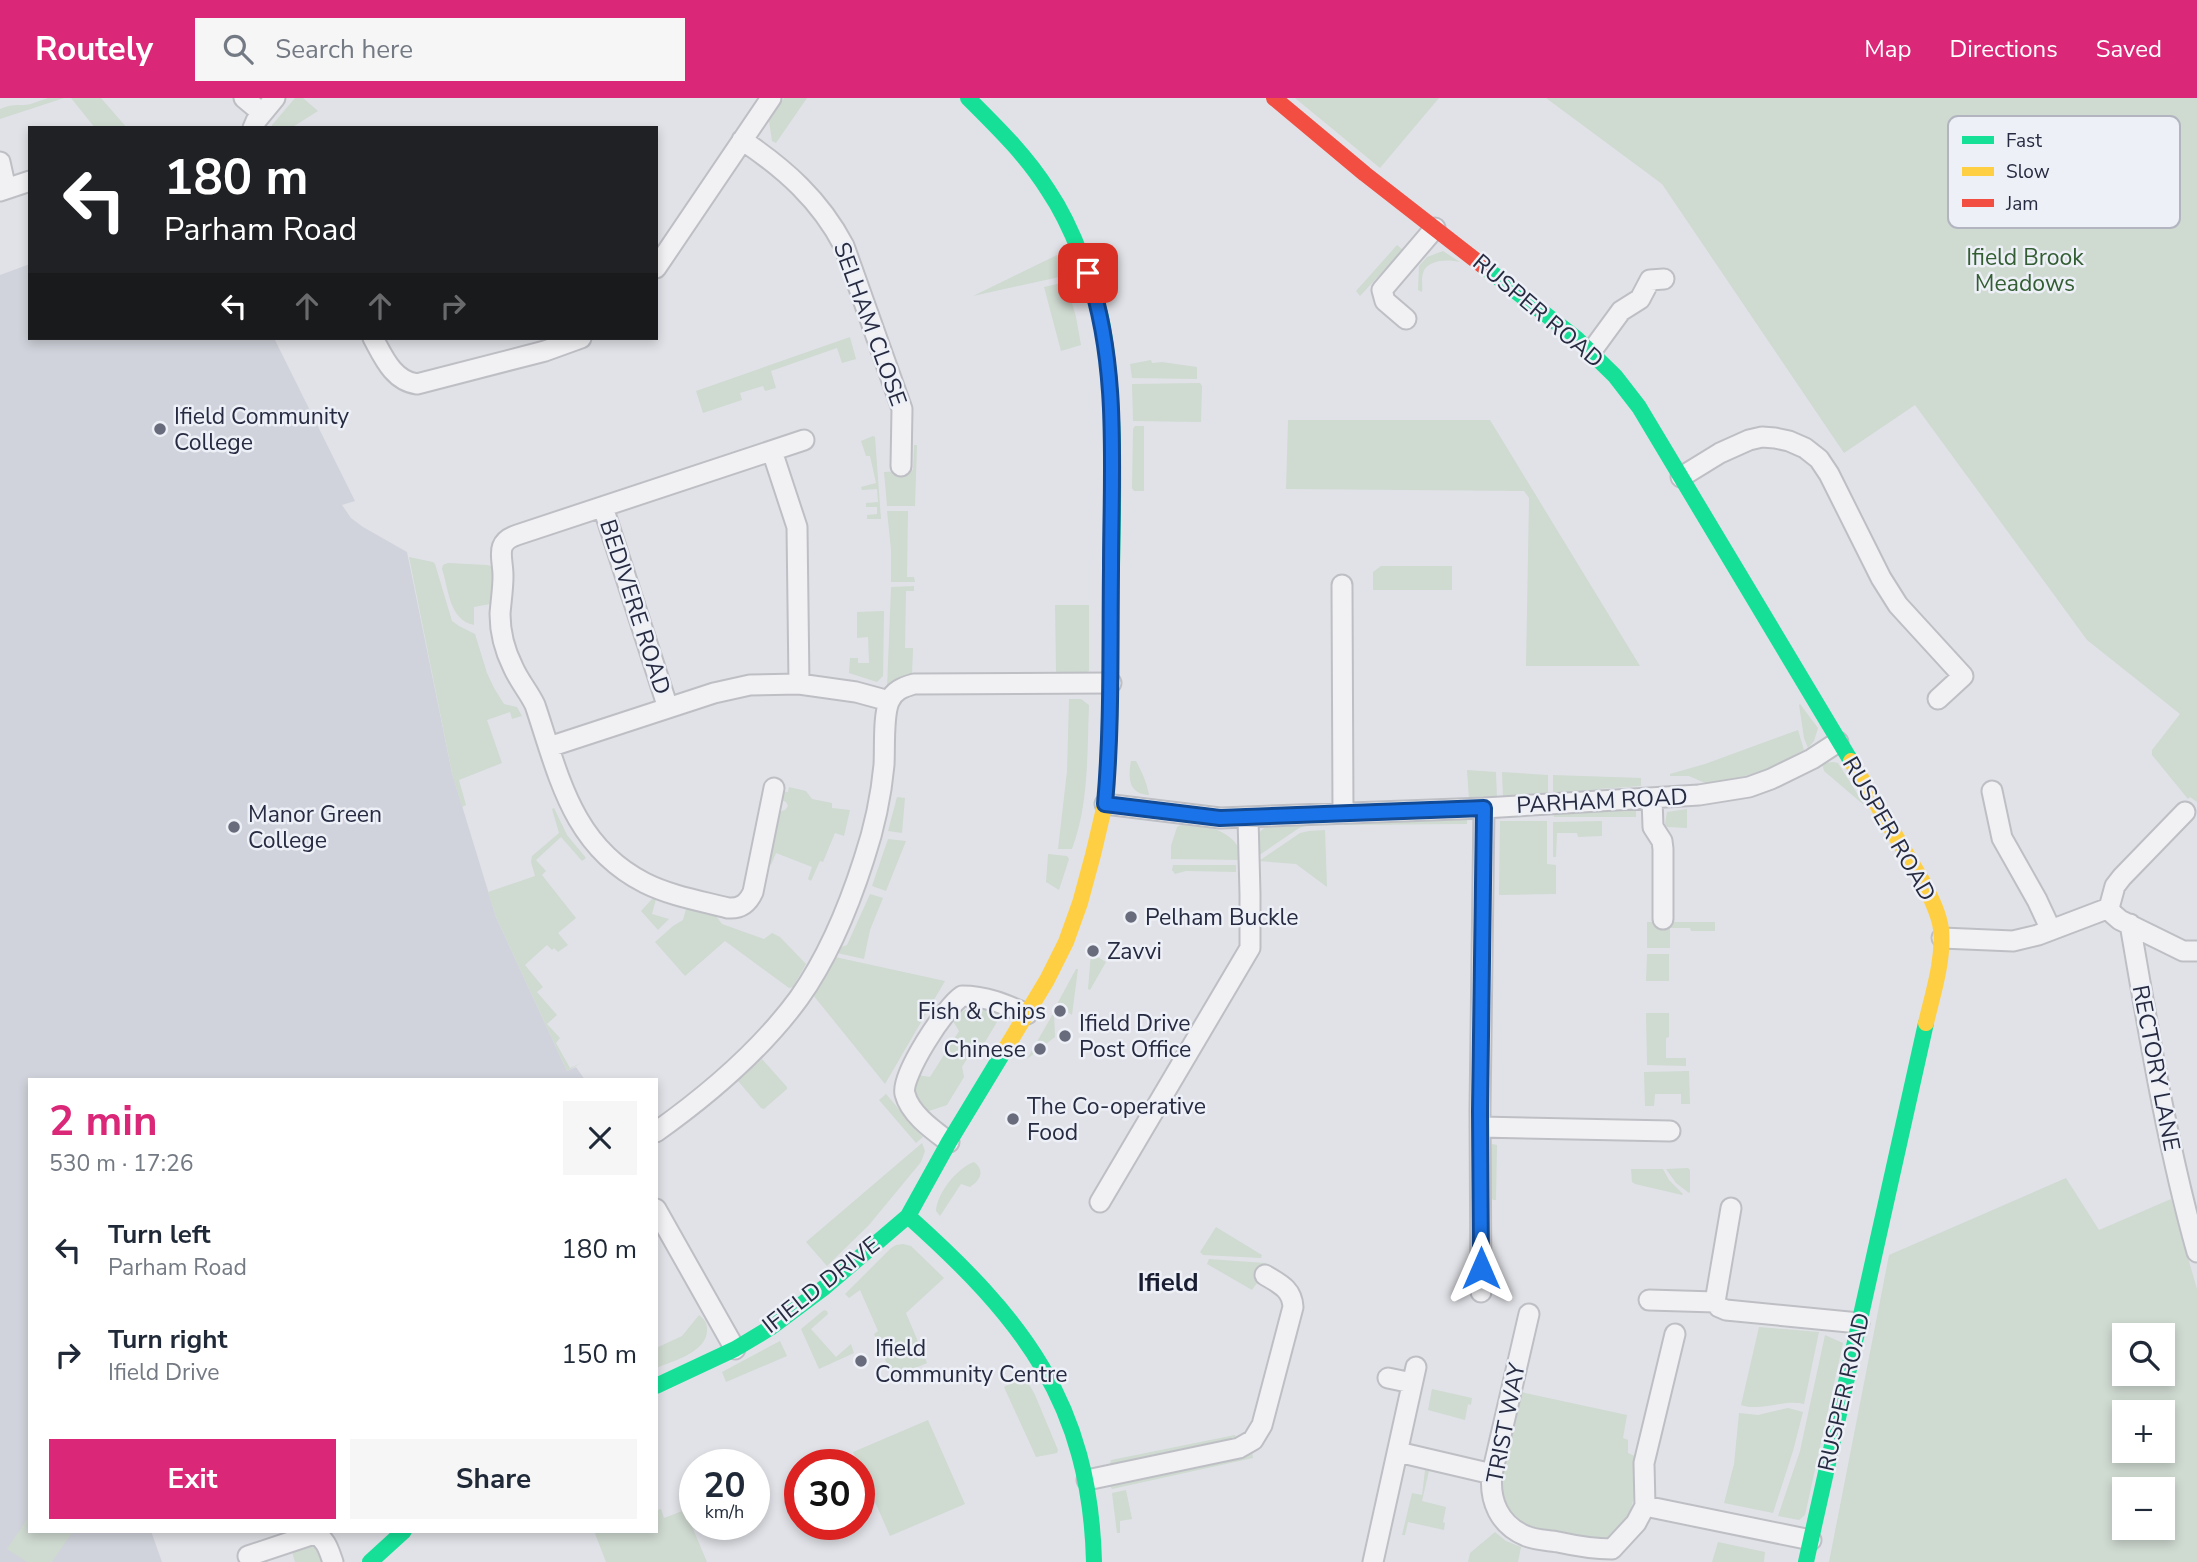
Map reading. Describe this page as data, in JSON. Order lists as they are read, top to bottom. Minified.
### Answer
{"streets":{"street":["RUSPER ROAD","SELHAM CLOSE","BEDIVERE ROAD","PARHAM ROAD","RECTORY LANE","IFIELD DRIVE","TRIST WAY"]},"crossings":[["RUSPER ROAD","PARHAM ROAD"],["PARHAM ROAD","IFIELD DRIVE"]],"districts":["Ifield"],"parks":["Ifield Brook Meadows"],"places":["Ifield Community College","Manor Green College","Pelham Buckle","Zavvi","Fish & Chips","Ifield Drive Post Office","Chinese","The Co-operative Food","Ifield Community Centre"],"legend":["Fast","Slow","Jam"],"page":{"header":"Routely","search":"Search here","nav":["Map","Directions","Saved"],"turn":["180 m","Parham Road"],"heading":["2 min","530 m · 17:26"],"list":[{"name":"Turn left","note":"Parham Road","value":"180 m"},{"name":"Turn right","note":"Ifield Drive","value":"150 m"}],"map_buttons":["+","−"],"buttons":["Exit","Share"],"speed":"20 km/h","limit":"30"}}
